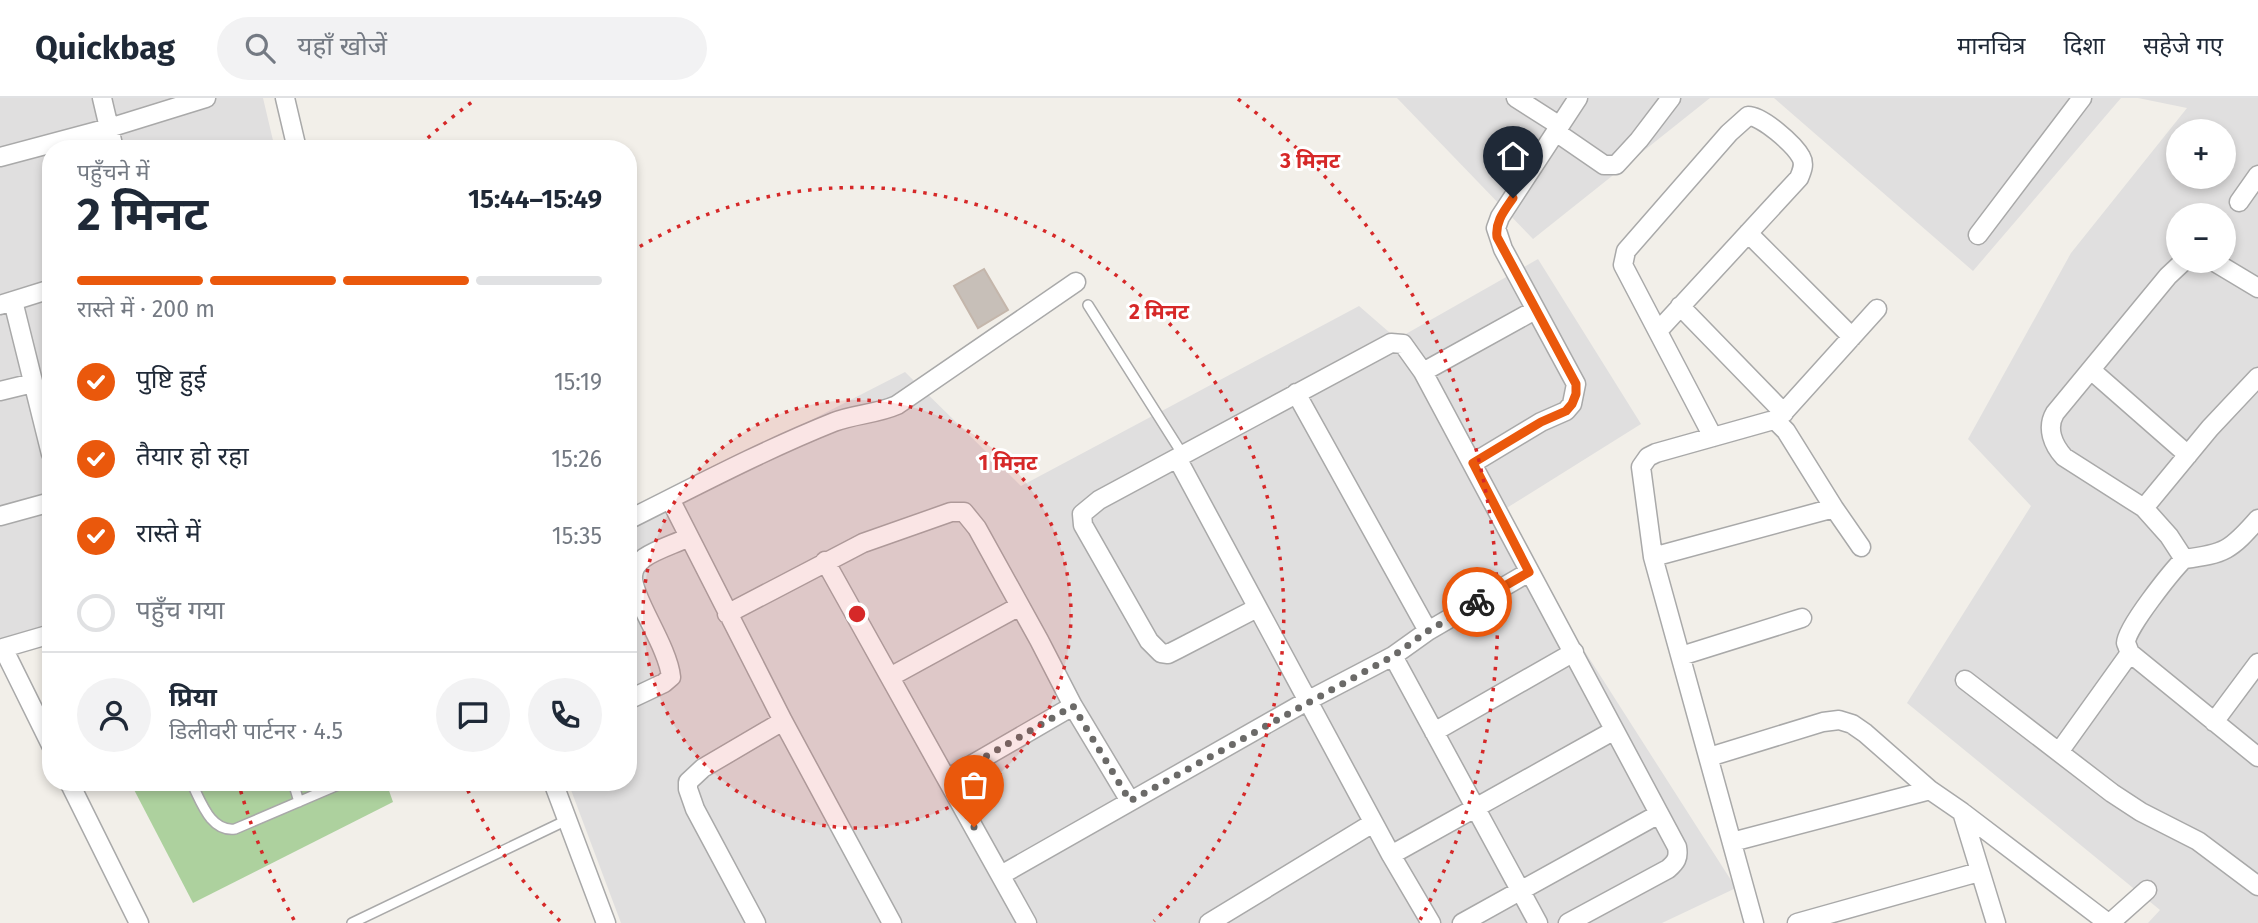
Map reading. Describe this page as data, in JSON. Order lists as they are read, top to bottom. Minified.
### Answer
{"page":{"header":"Quickbag","search":"यहाँ खोजें","nav":["मानचित्र","दिशा","सहेजे गए"],"map_buttons":["+","−"],"heading":["2 मिनट","पहुँचने में","15:44–15:49"],"panel":["प्रिया","डिलीवरी पार्टनर · 4.5"],"bar":"रास्ते में · 200 m","list":[["पुष्टि हुई","15:19"],["तैयार हो रहा","15:26"],["रास्ते में","15:35"],"पहुँच गया"]},"rings":["3 मिनट","2 मिनट","1 मिनट"]}
